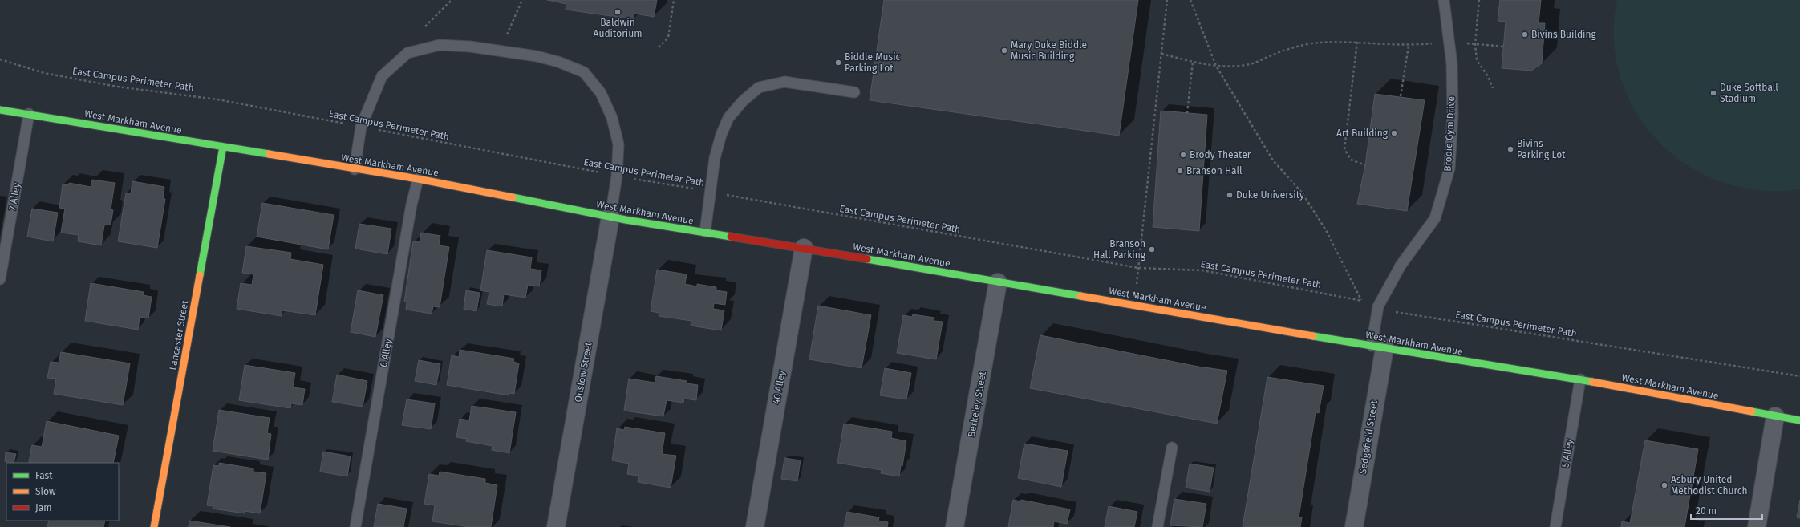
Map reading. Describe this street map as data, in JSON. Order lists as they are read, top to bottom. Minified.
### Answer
{"streets":{"street":["West Markham Avenue","Lancaster Street","Onslow Street","40 Alley","Berkeley Street","Sedgefield Street"],"lane":["Brodie Gym Drive","7 Alley","6 Alley","5 Alley"],"path":["East Campus Perimeter Path"]},"crossings":[["East Campus Perimeter Path","Brodie Gym Drive"],["West Markham Avenue","Brodie Gym Drive"],["West Markham Avenue","7 Alley"],["West Markham Avenue","Lancaster Street"],["West Markham Avenue","6 Alley"],["West Markham Avenue","Onslow Street"],["West Markham Avenue","40 Alley"],["West Markham Avenue","Berkeley Street"],["West Markham Avenue","Sedgefield Street"],["West Markham Avenue","5 Alley"],["Brodie Gym Drive","Sedgefield Street"]],"places":["Baldwin Auditorium","Bivins Building","Mary Duke Biddle Music Building","Biddle Music Parking Lot","Duke Softball Stadium","Art Building","Bivins Parking Lot","Brody Theater","Branson Hall","Duke University","Branson Hall Parking","Asbury United Methodist Church"],"legend":["Fast","Slow","Jam"],"scale_bar":"20 m"}
